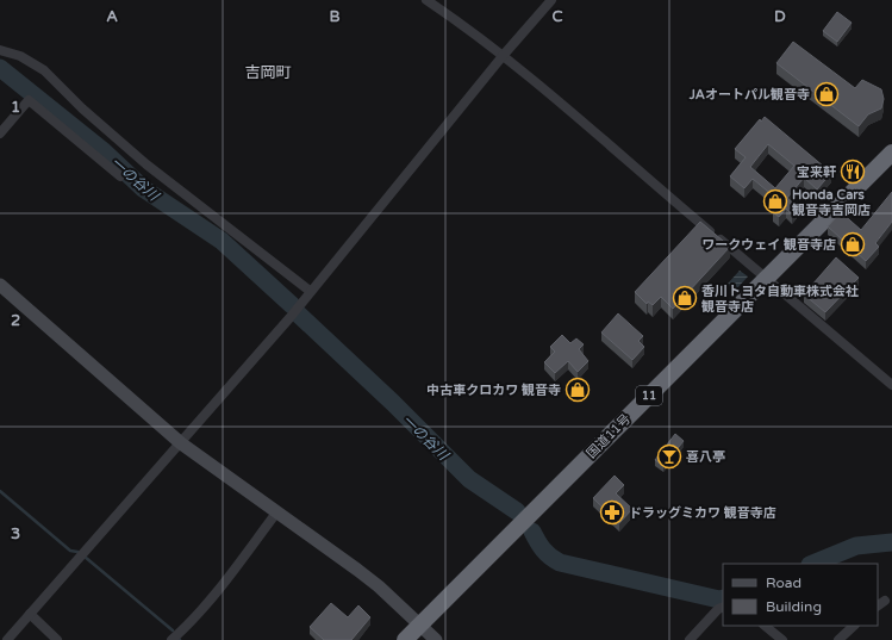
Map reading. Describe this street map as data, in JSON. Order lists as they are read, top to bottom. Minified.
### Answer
{"streets":{"highway":["11","国道11号"]},"districts":["吉岡町"],"water":["一の谷川"],"places":{"shop":["JAオートパル観音寺","Honda Cars 観音寺吉岡店","ワークウェイ 観音寺店","香川トヨタ自動車株式会社 観音寺店","中古車クロカワ 観音寺"],"restaurant":["宝来軒"],"bar":["喜八亭"],"pharmacy":["ドラッグミカワ 観音寺店"]},"legend":["Road","Building"],"grid":{"columns":["A","B","C","D"],"rows":["1","2","3"]}}
